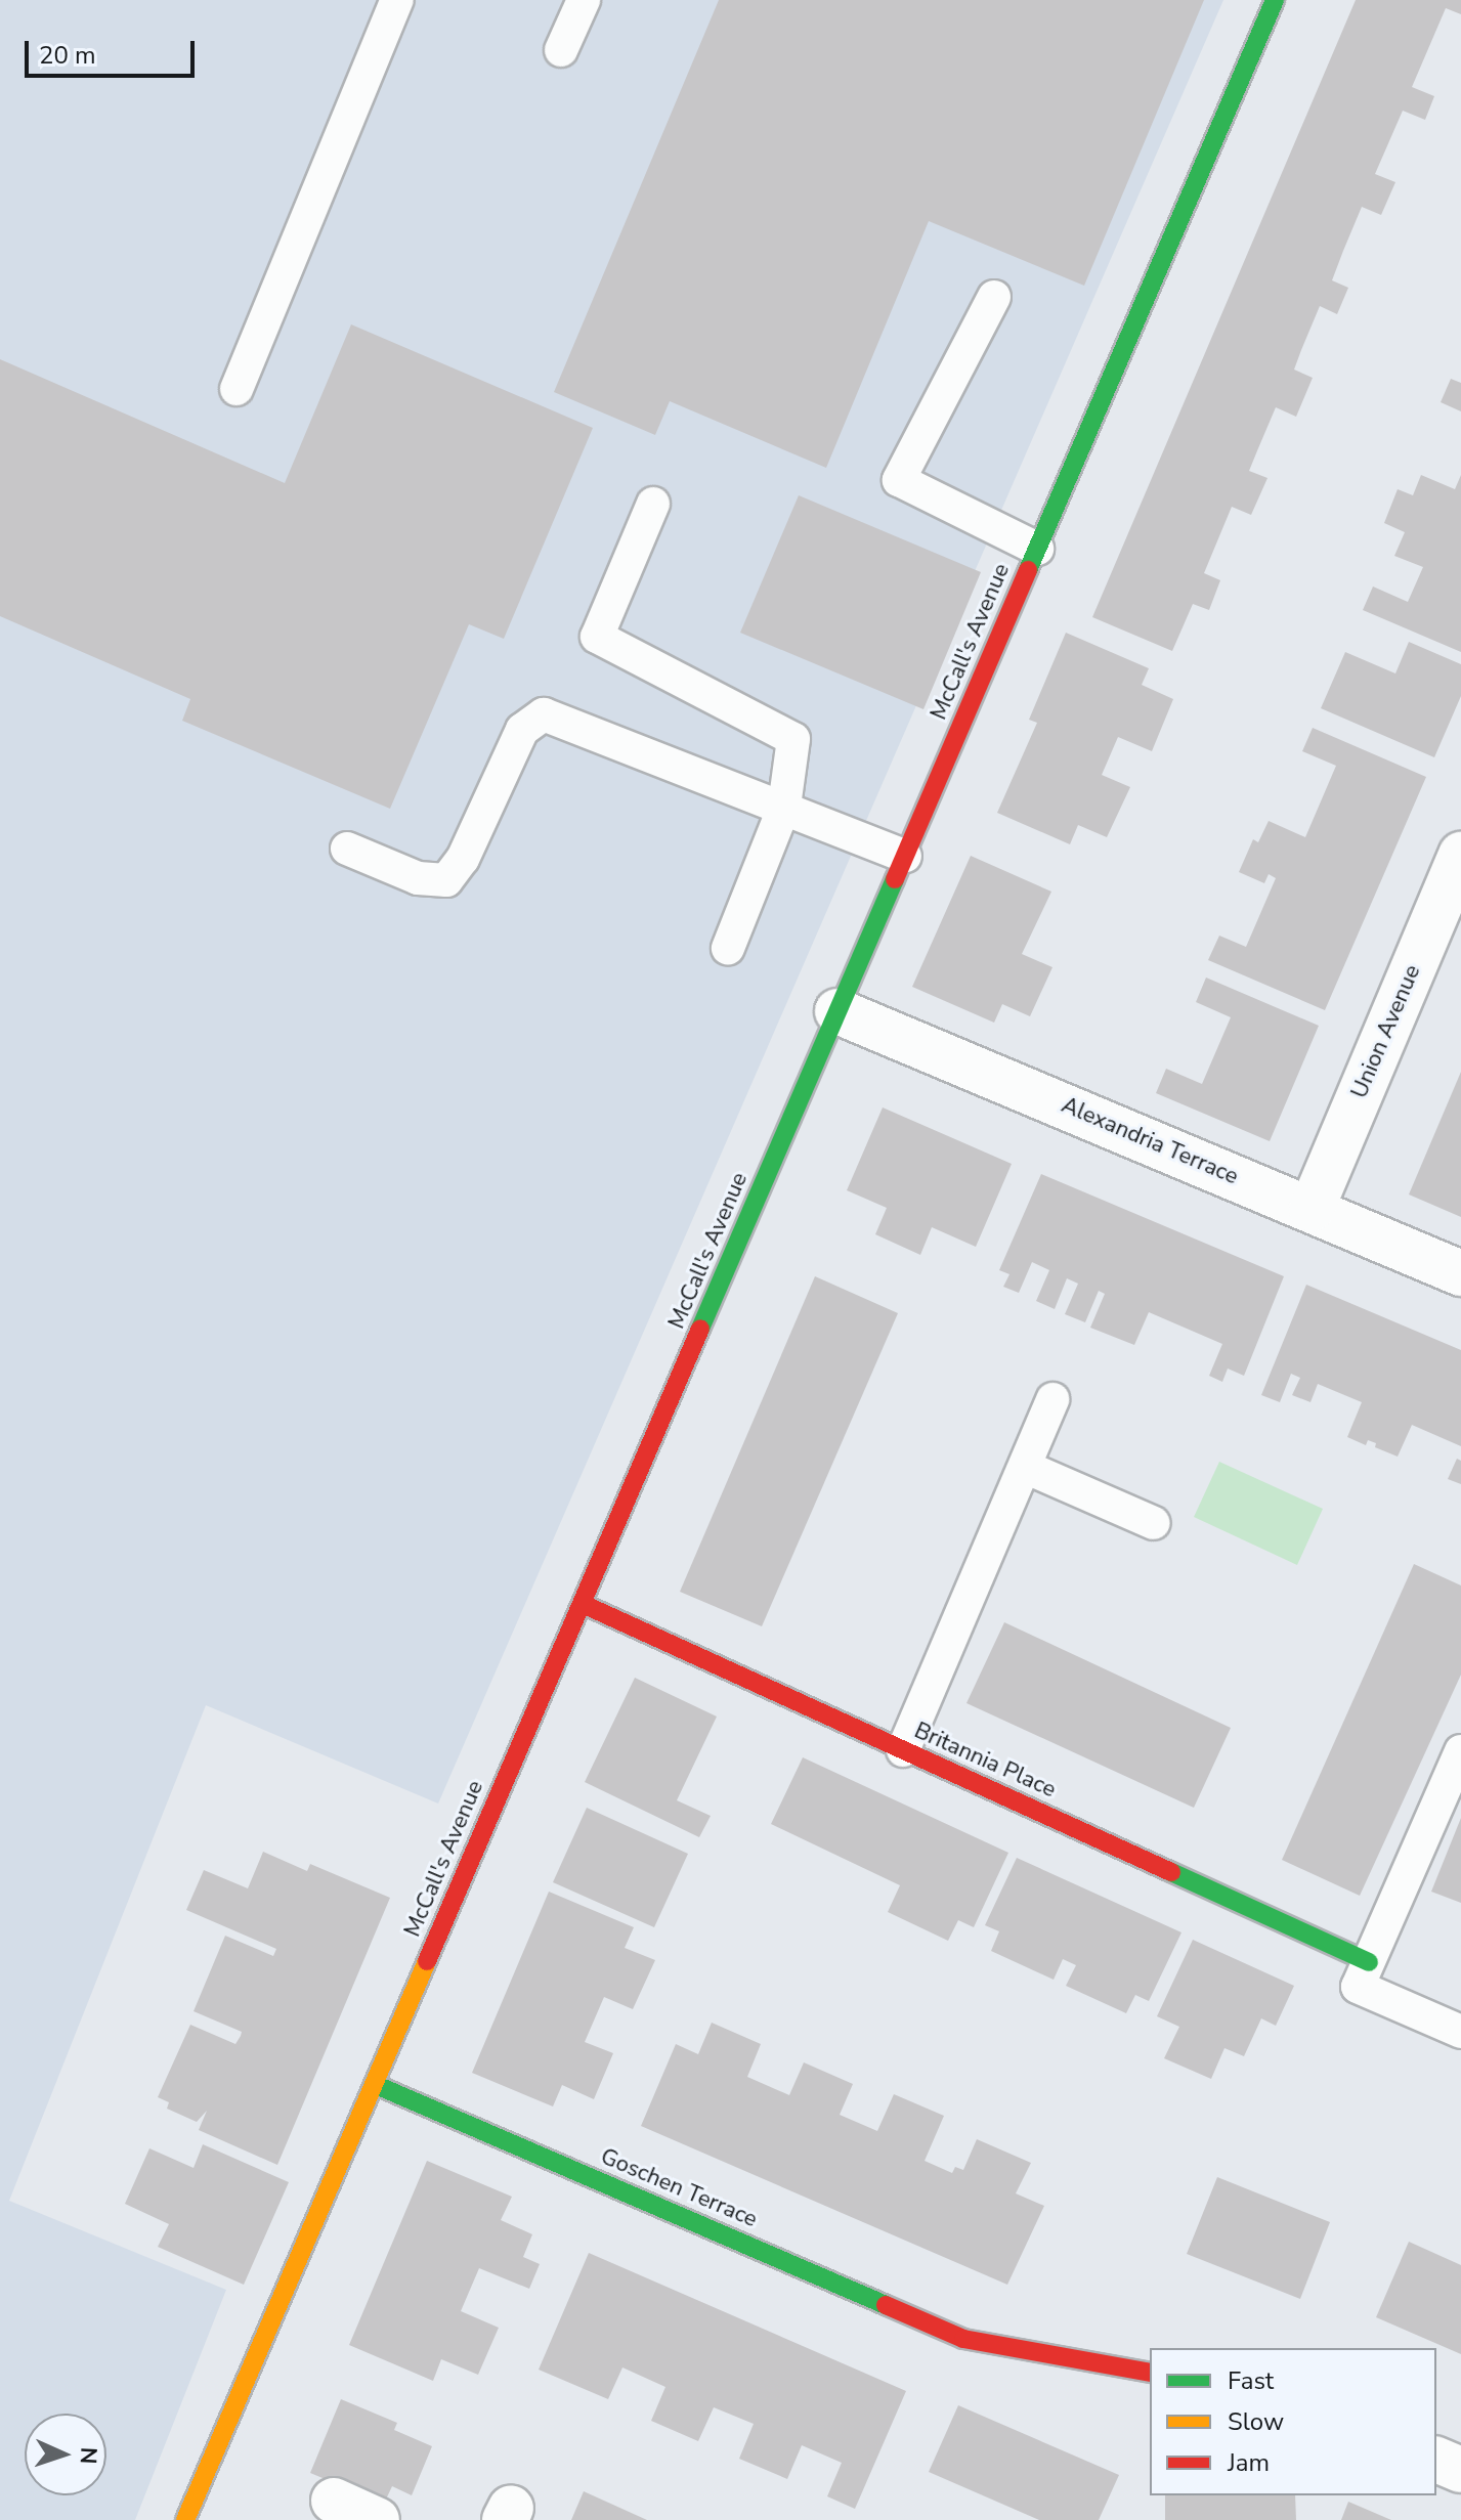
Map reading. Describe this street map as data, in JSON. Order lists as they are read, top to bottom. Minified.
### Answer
{"streets":{"street":["McCall's Avenue","Union Avenue","Alexandria Terrace","Britannia Place","Goschen Terrace"]},"crossings":[["McCall's Avenue","Alexandria Terrace"],["McCall's Avenue","Britannia Place"],["McCall's Avenue","Goschen Terrace"],["Union Avenue","Alexandria Terrace"]],"legend":["Fast","Slow","Jam"],"scale_bar":"20 m","north":"right"}
